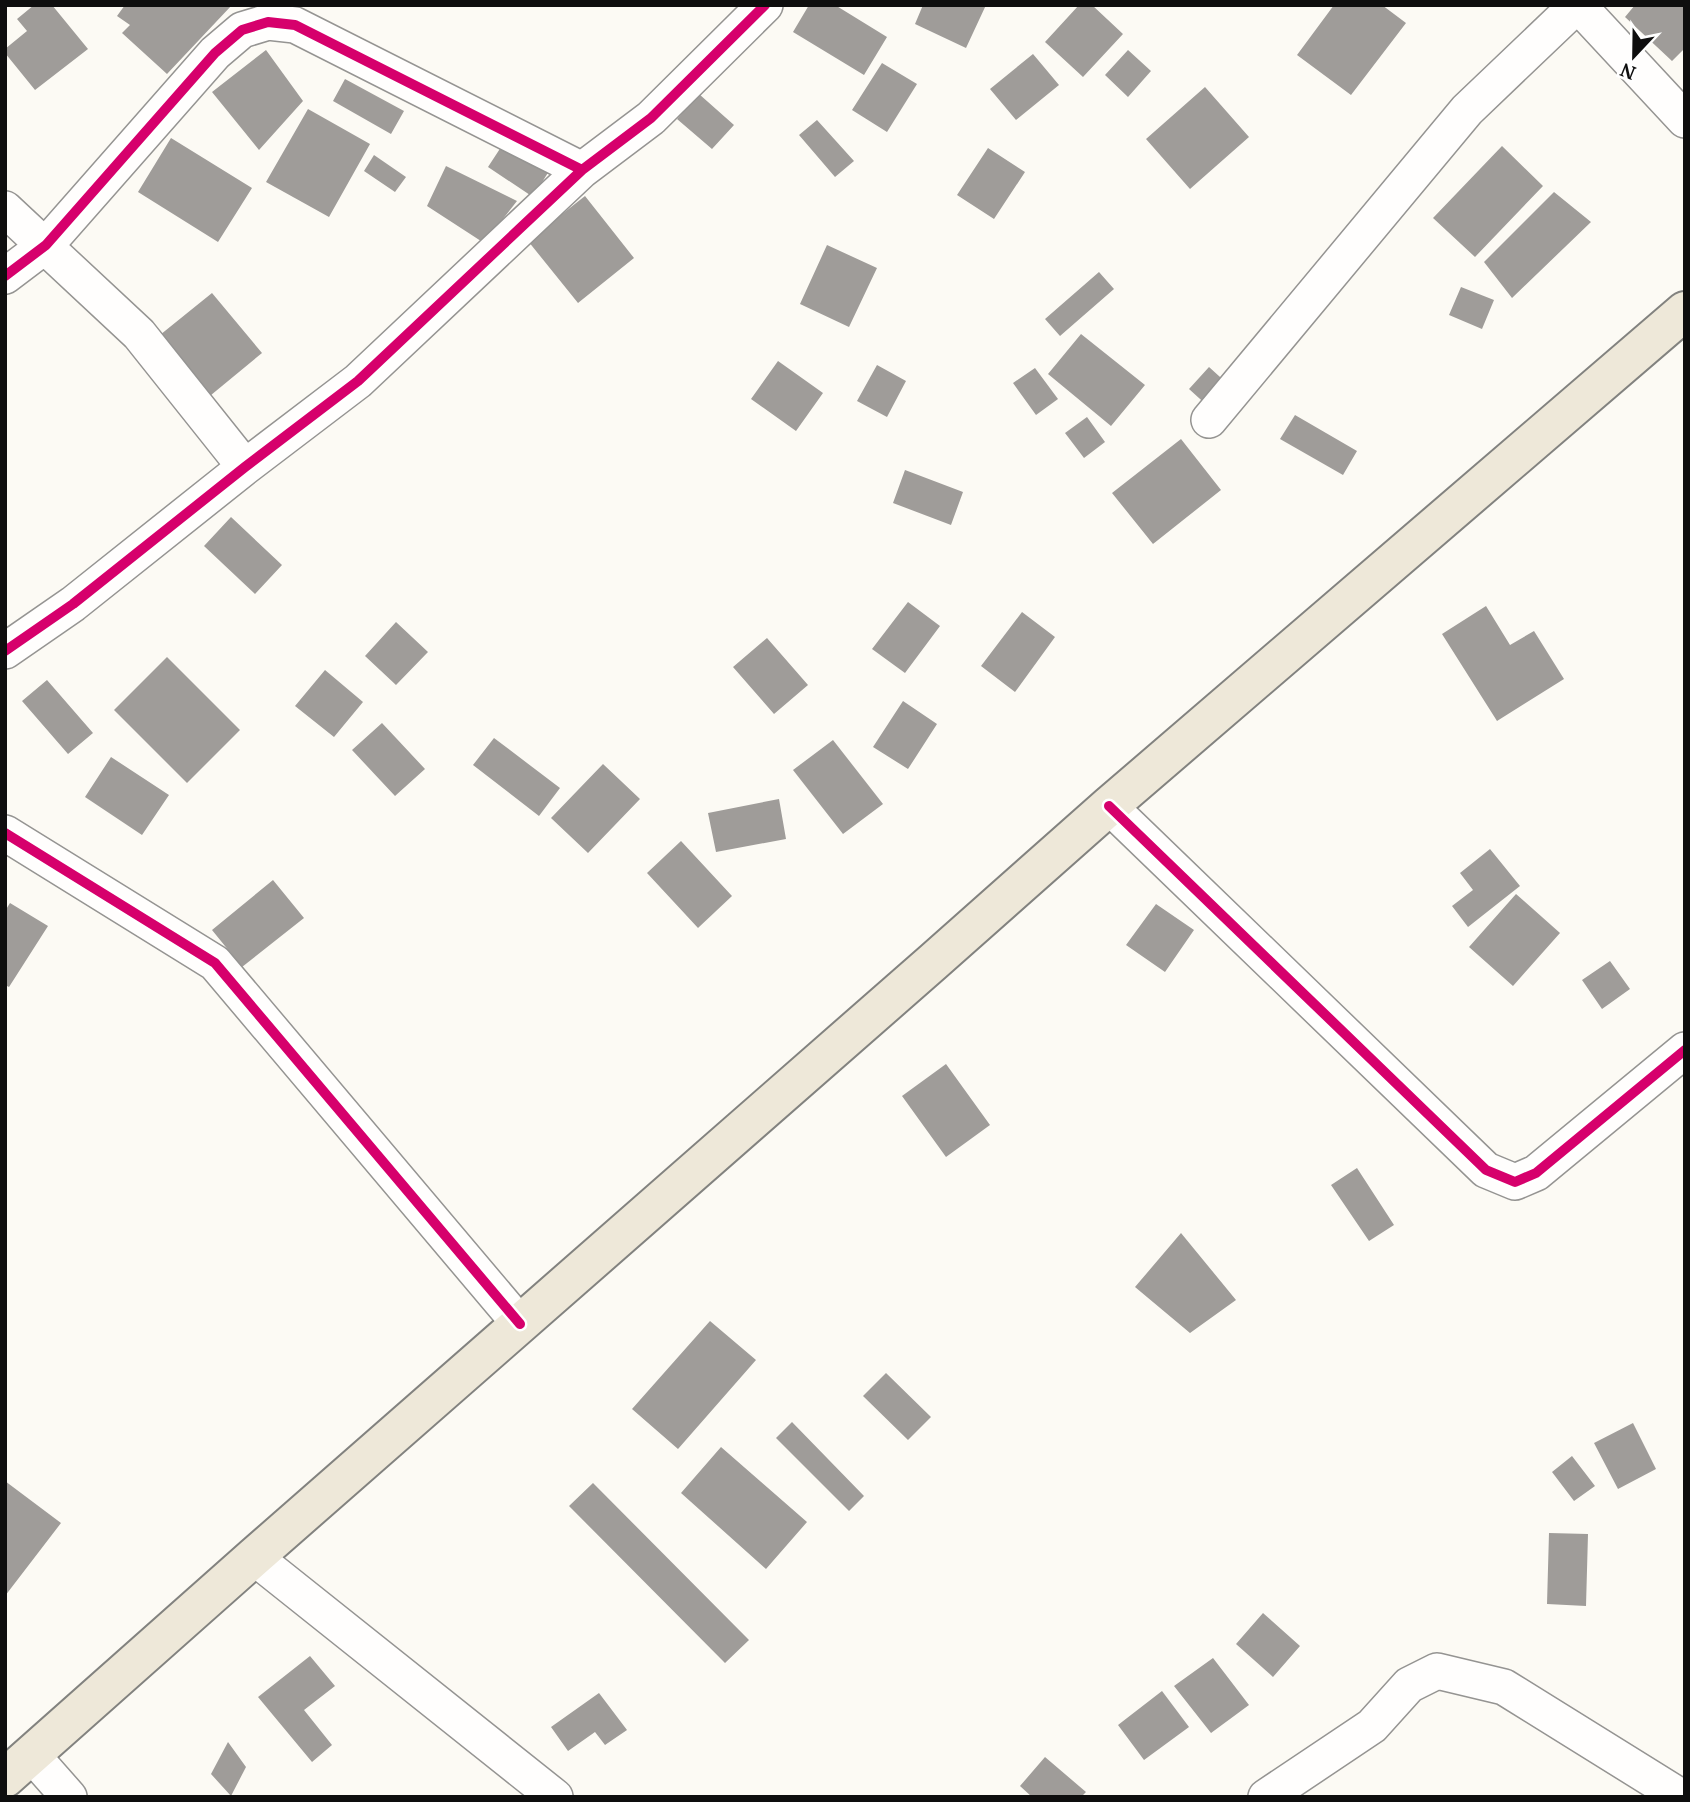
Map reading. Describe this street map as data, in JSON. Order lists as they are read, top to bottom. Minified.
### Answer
{"north":"bottom"}
